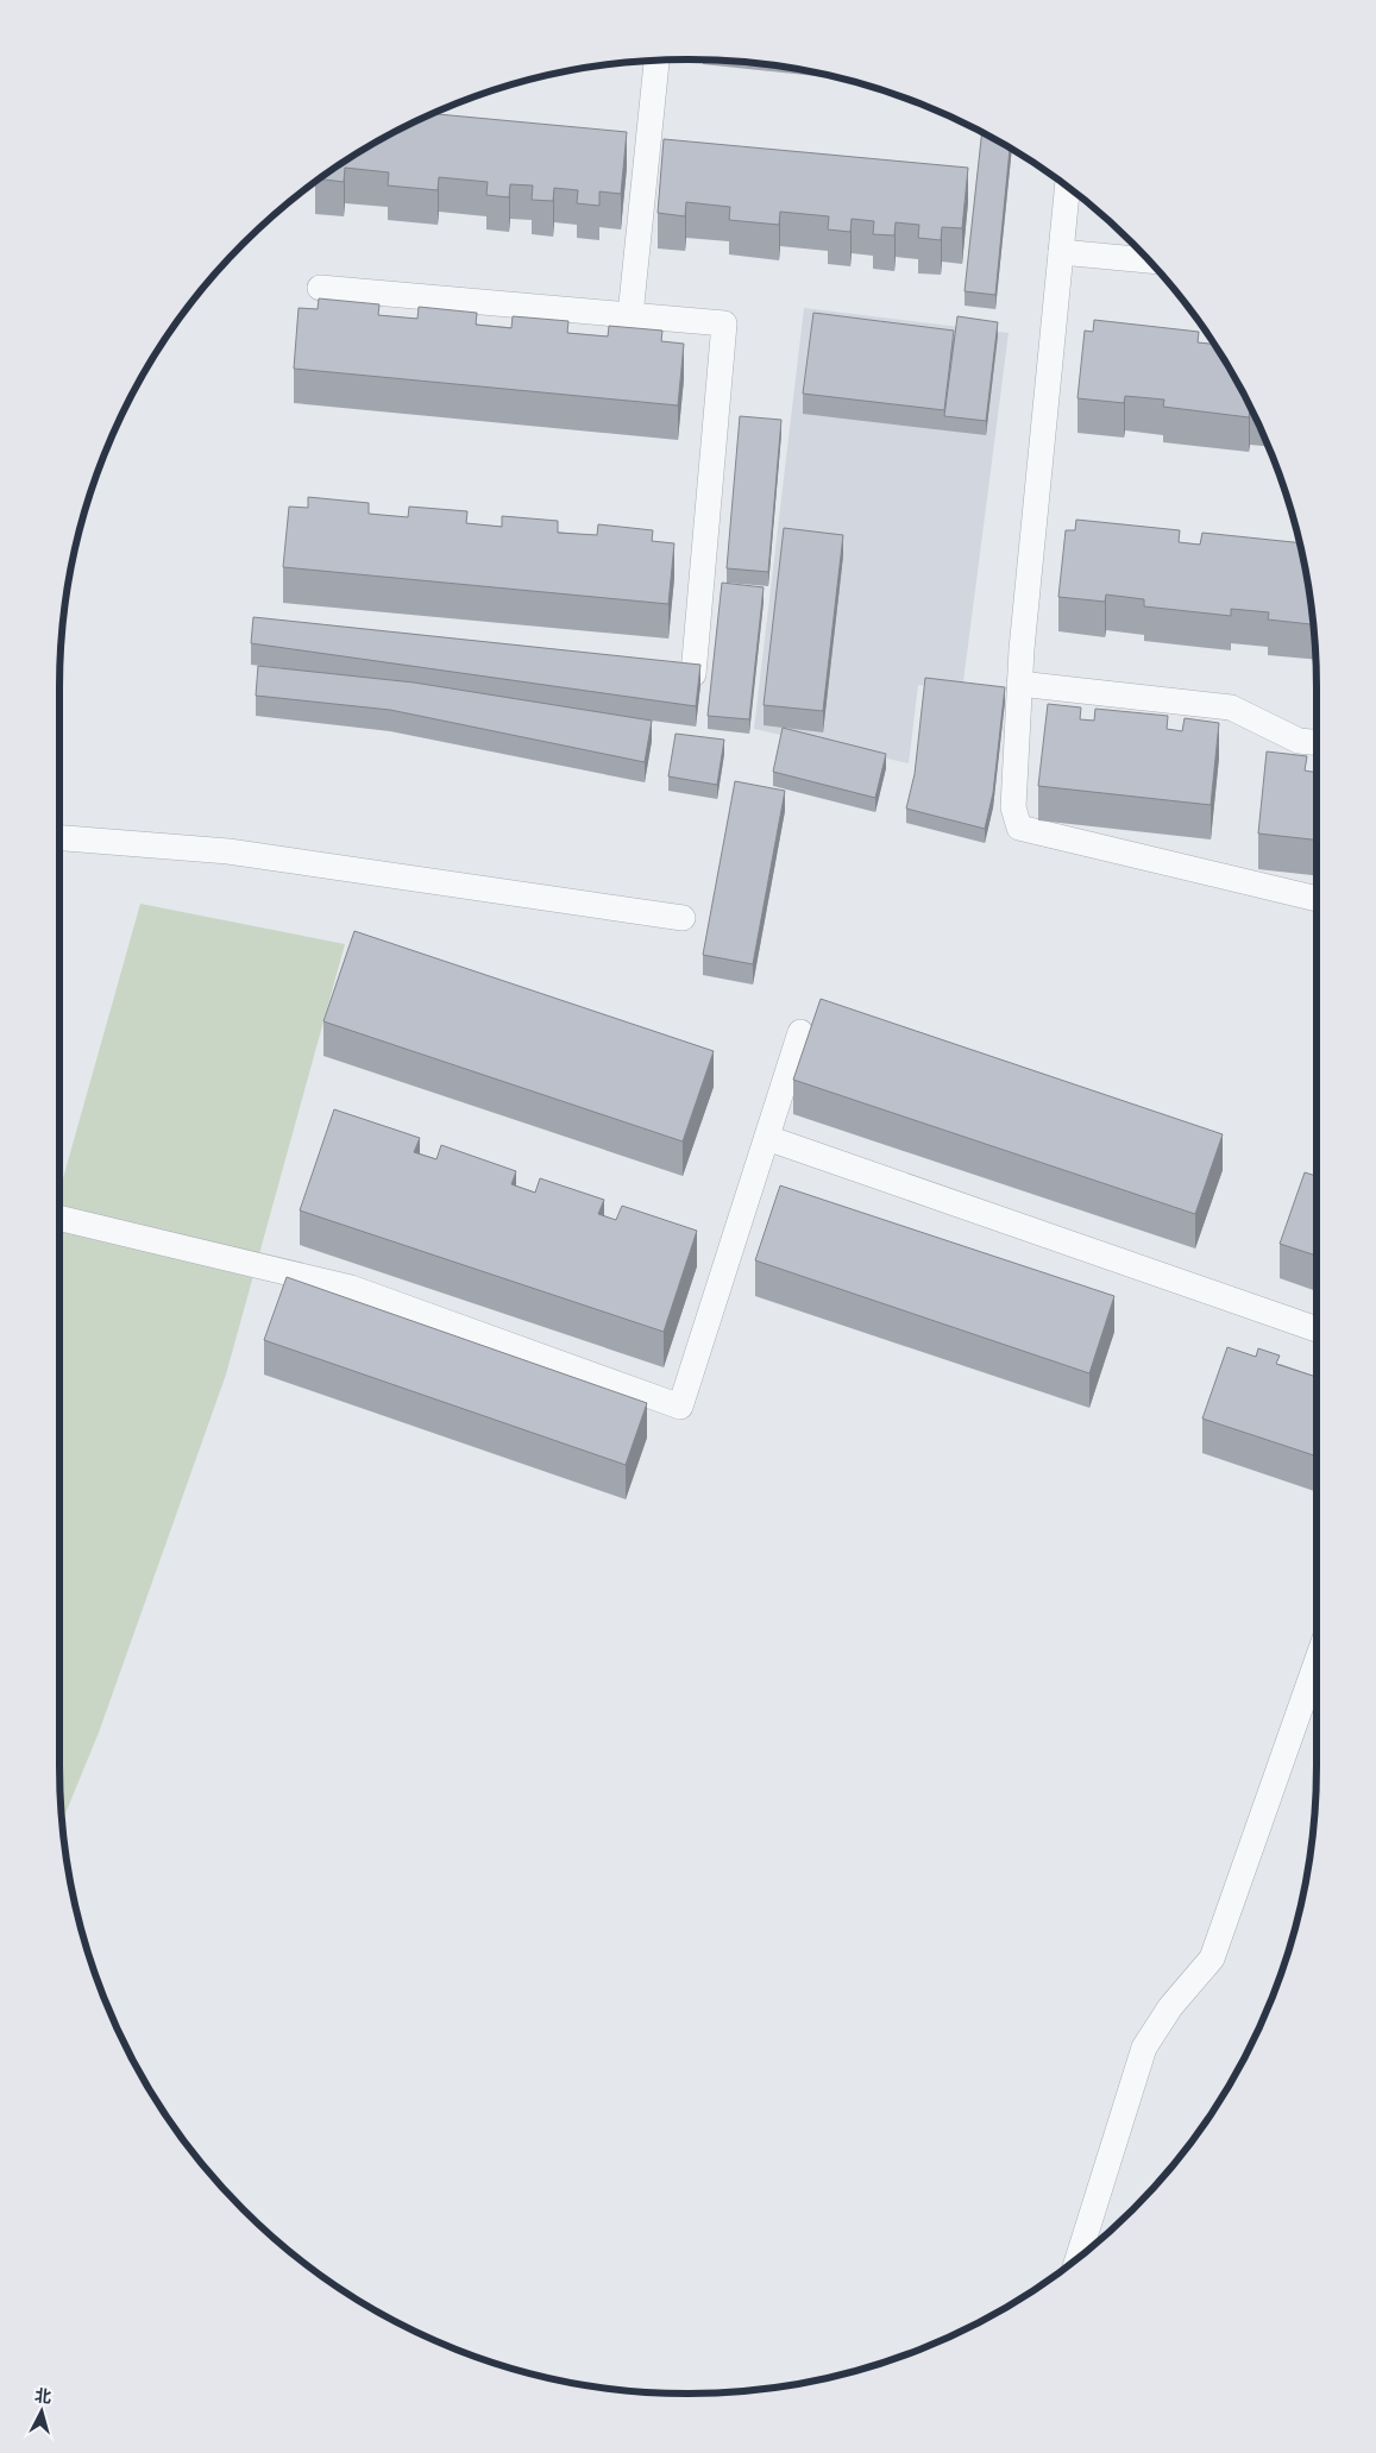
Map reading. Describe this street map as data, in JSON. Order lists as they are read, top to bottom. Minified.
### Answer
{"north":"top"}
